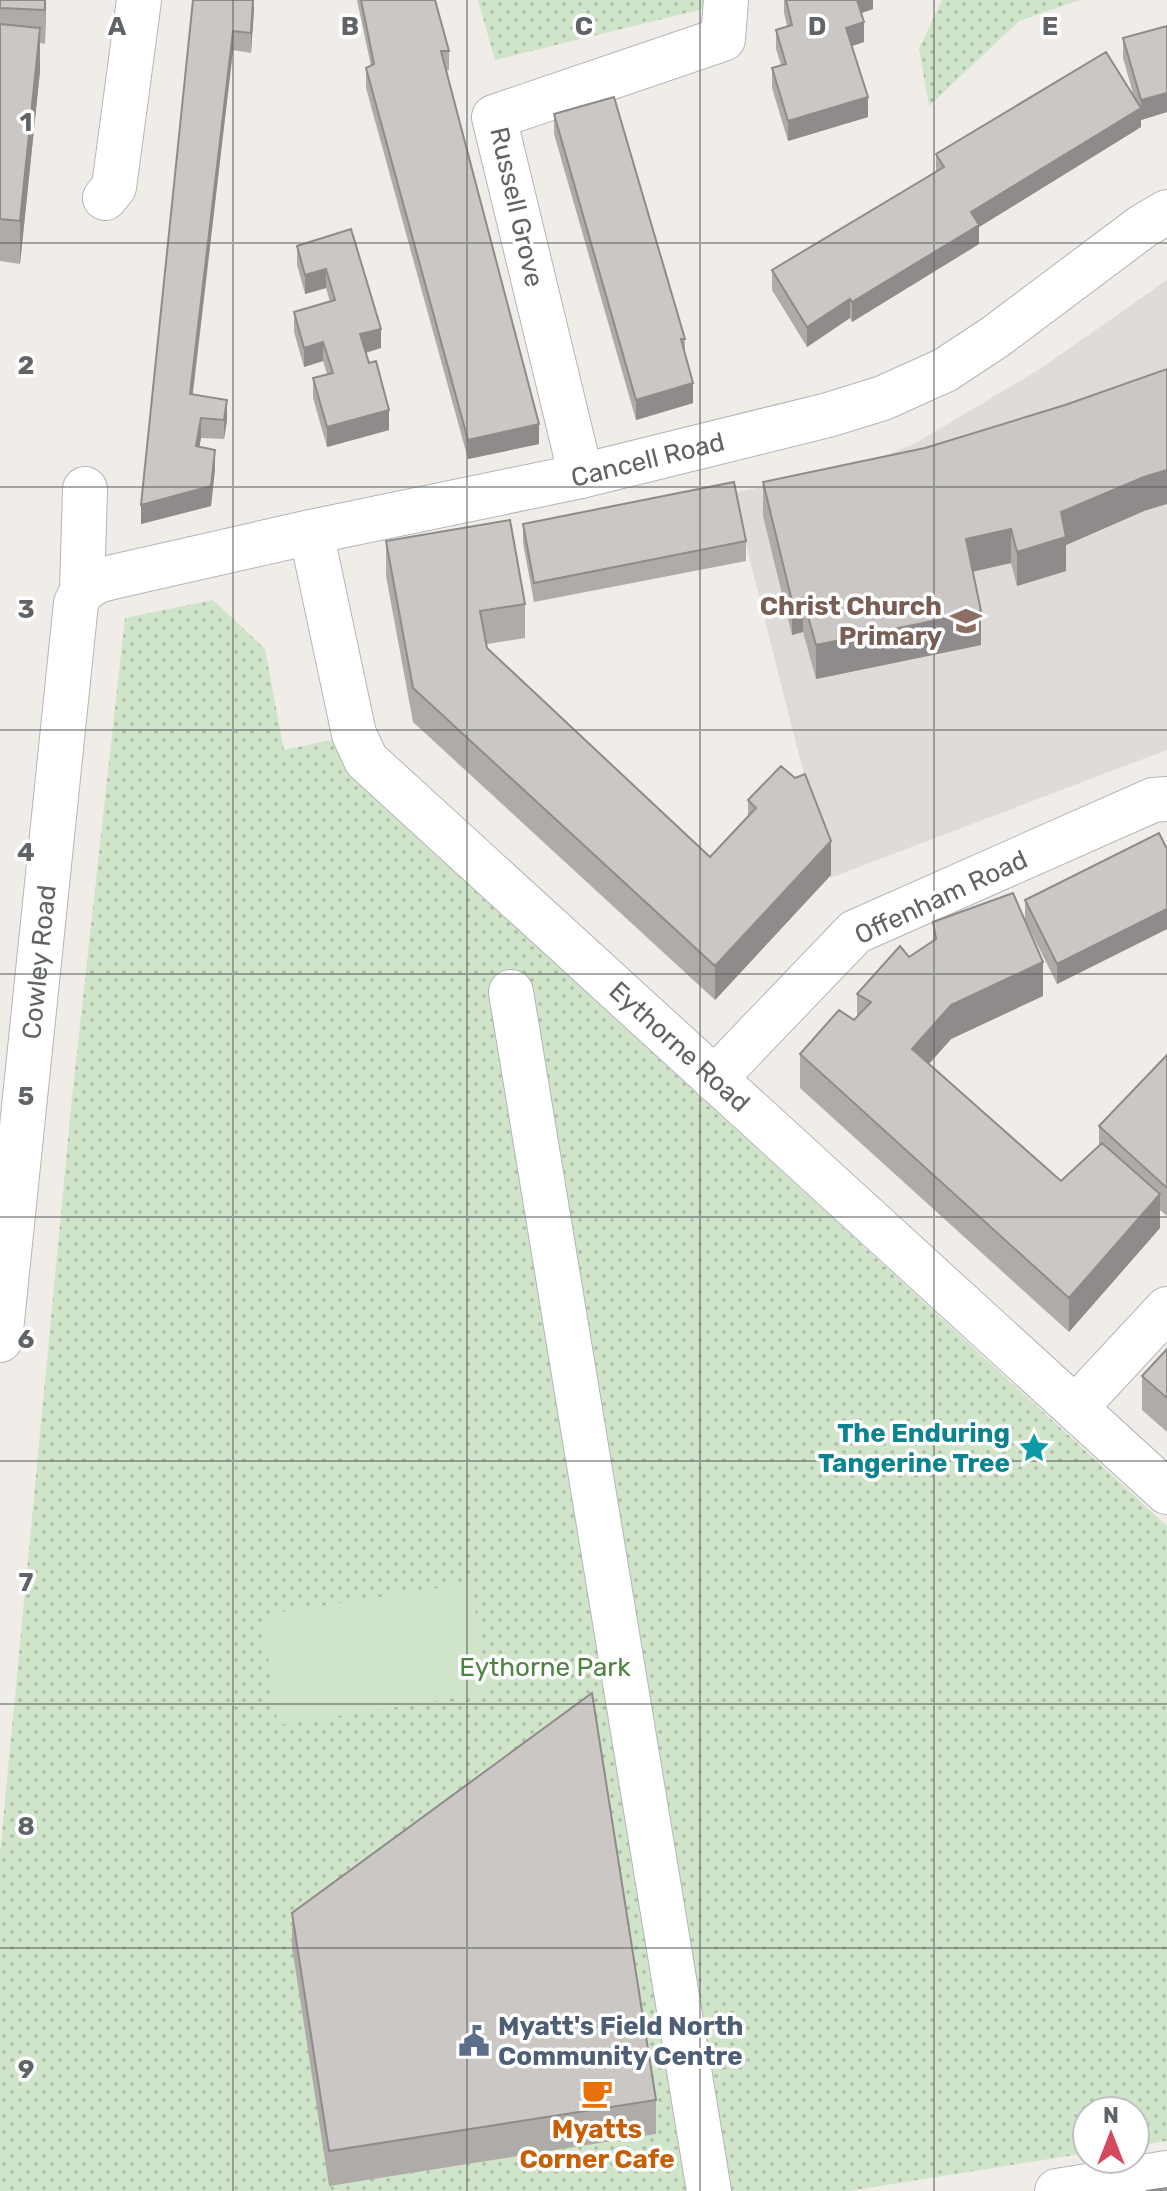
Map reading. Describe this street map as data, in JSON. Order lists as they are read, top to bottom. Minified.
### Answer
{"streets":{"street":["Russell Grove","Cancell Road","Offenham Road","Cowley Road","Eythorne Road"]},"crossings":[["Russell Grove","Cancell Road"],["Cancell Road","Cowley Road"],["Cancell Road","Eythorne Road"],["Offenham Road","Eythorne Road"]],"parks":["Eythorne Park"],"places":{"school or university":["Christ Church Primary"],"place":["The Enduring Tangerine Tree"],"public building":["Myatt's Field North Community Centre"],"cafe":["Myatts Corner Cafe"]},"north":"top","grid":{"columns":["A","B","C","D","E"],"rows":["1","2","3","4","5","6","7","8","9"]}}
